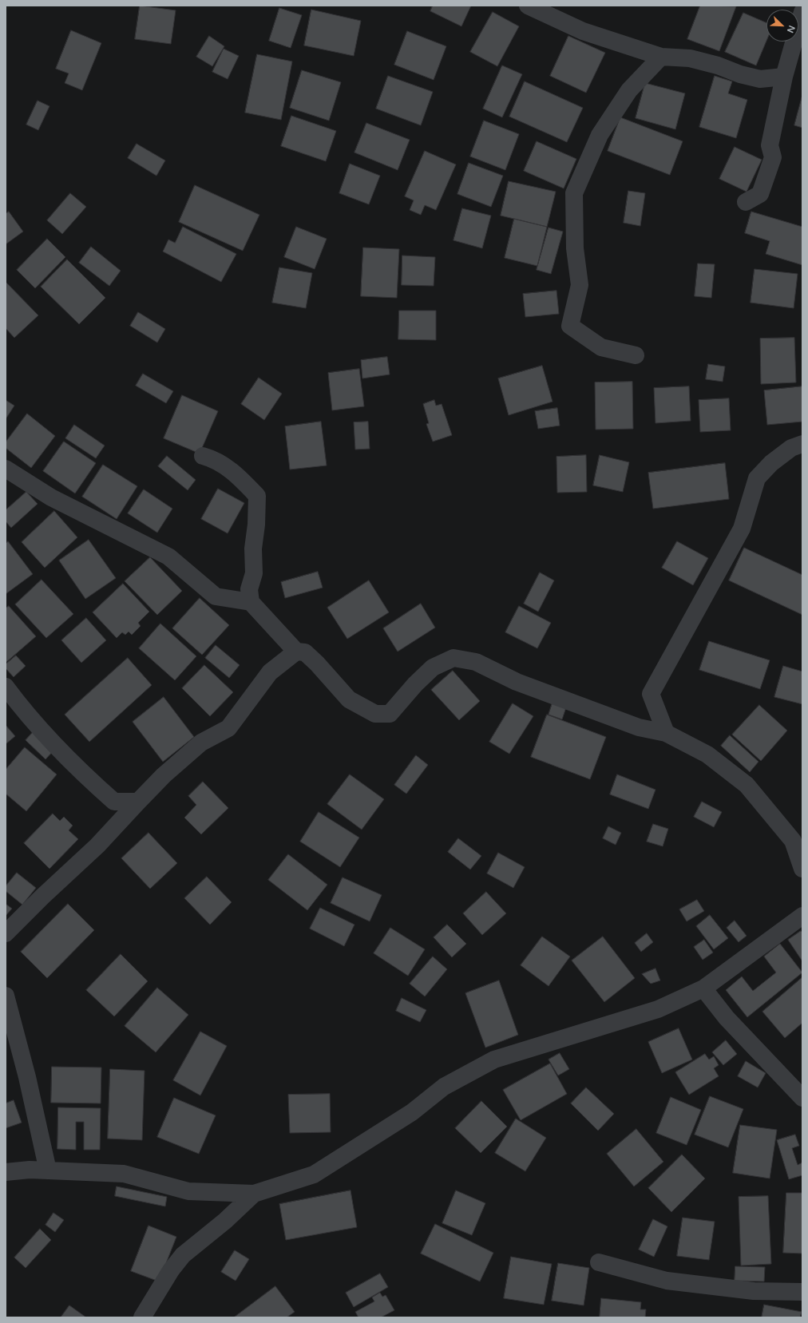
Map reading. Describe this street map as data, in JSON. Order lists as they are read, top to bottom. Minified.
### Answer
{"north":"bottom right"}
